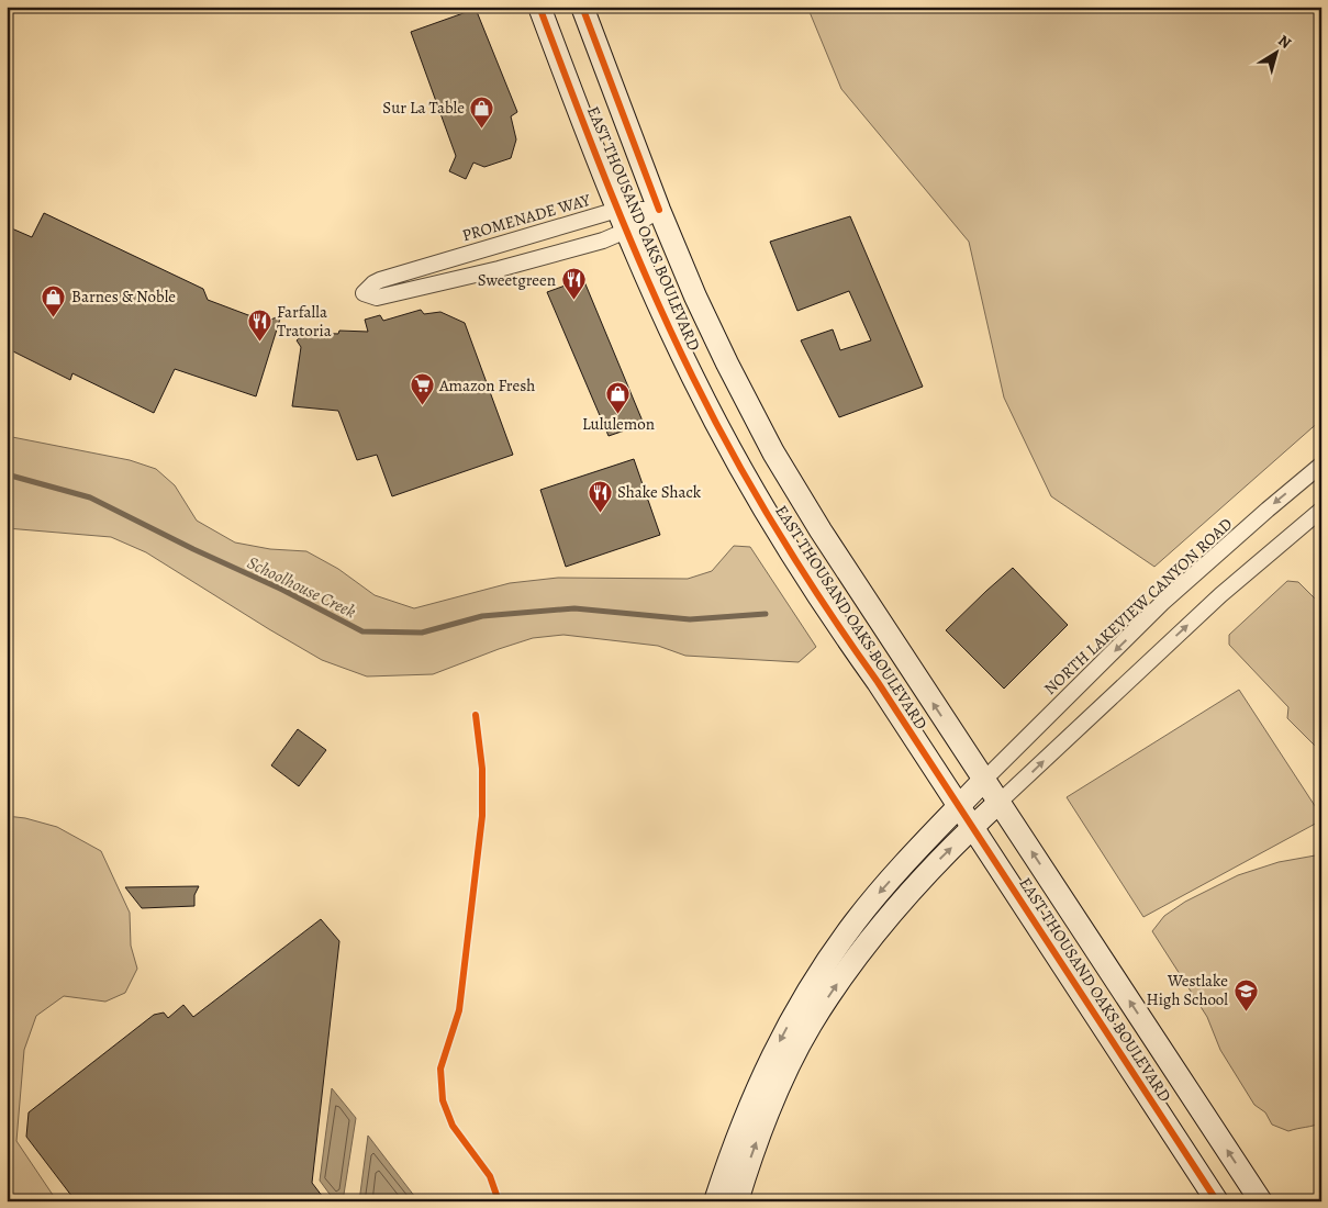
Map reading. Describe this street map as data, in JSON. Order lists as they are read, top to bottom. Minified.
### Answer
{"streets":{"main road":["EAST THOUSAND OAKS BOULEVARD"],"street":["PROMENADE WAY","NORTH LAKEVIEW CANYON ROAD"]},"crossings":[["PROMENADE WAY","EAST THOUSAND OAKS BOULEVARD"],["EAST THOUSAND OAKS BOULEVARD","NORTH LAKEVIEW CANYON ROAD"]],"water":["Schoolhouse Creek"],"places":{"shop":["Sur La Table","Barnes & Noble","Lululemon"],"restaurant":["Sweetgreen","Farfalla Tratoria","Shake Shack"],"supermarket":["Amazon Fresh"],"school or university":["Westlake High School"]},"north":"top right"}
